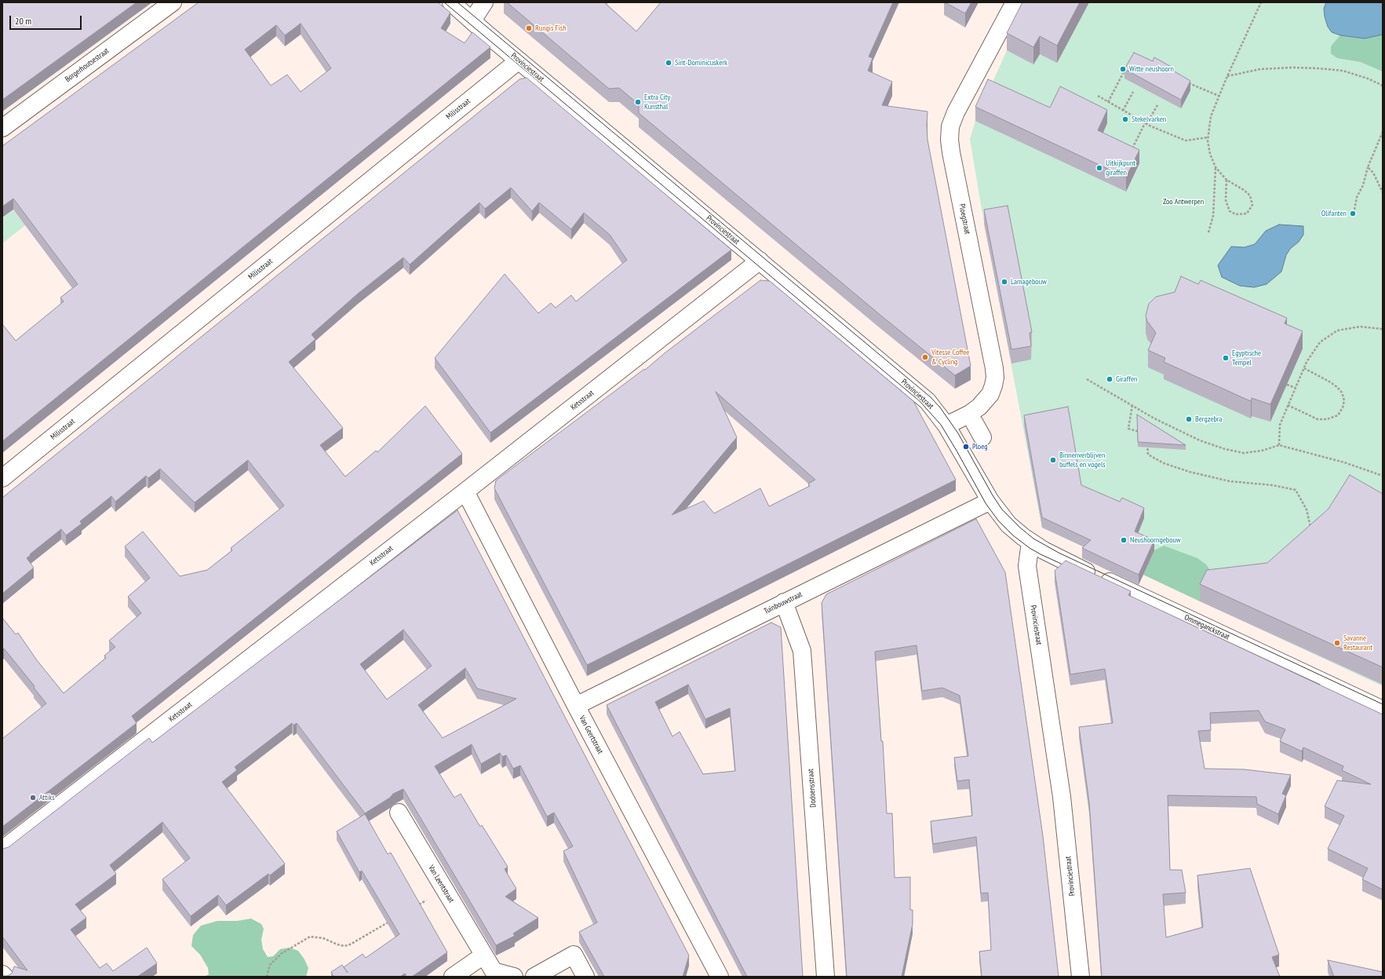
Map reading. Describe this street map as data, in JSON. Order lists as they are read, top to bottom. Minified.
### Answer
{"streets":{"street":["Borgerhoutsestraat","Provinciestraat","Milisstraat","Ploegstraat","Ketsstraat","Tuinbouwstraat","Ommeganckstraat","Van Geertstraat","Dodoensstraat","Van Leentstraat"]},"crossings":[["Provinciestraat","Milisstraat"],["Provinciestraat","Ploegstraat"],["Provinciestraat","Ketsstraat"],["Provinciestraat","Tuinbouwstraat"],["Provinciestraat","Ommeganckstraat"],["Ketsstraat","Van Geertstraat"],["Tuinbouwstraat","Van Geertstraat"],["Tuinbouwstraat","Dodoensstraat"]],"parks":["Zoo Antwerpen"],"places":["Rungis Fish","Sint-Dominicuskerk","Witte neushoorn","Extra City Kunsthal","Stekelvarken","Uitkijkpunt giraffen","Olifanten","Lamagebouw","Vitesse Coffee & Cycling","Egyptische Tempel","Giraffen","Bergzebra","Ploeg","Binnenverblijven buffels en vogels","Neushoorngebouw","Savanne Restaurant","Attiks"],"scale_bar":"20 m"}
